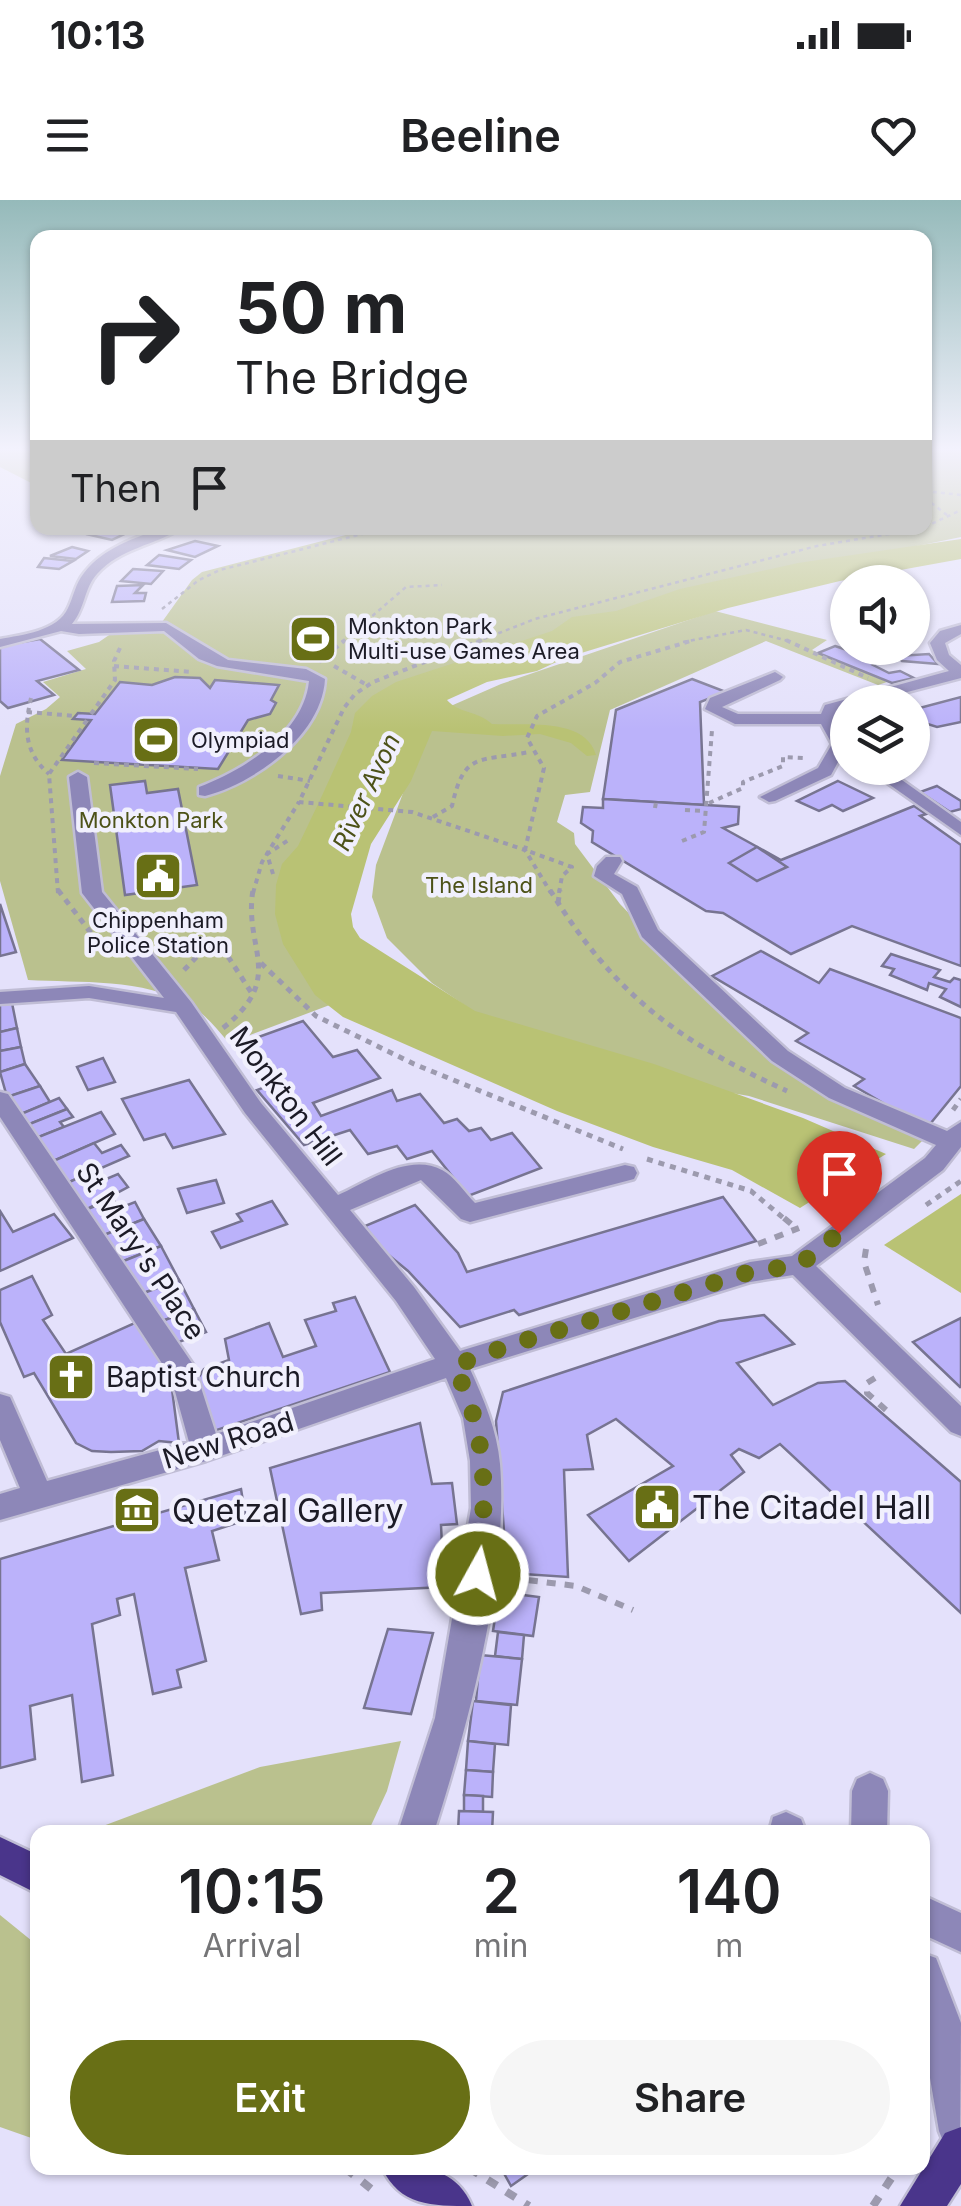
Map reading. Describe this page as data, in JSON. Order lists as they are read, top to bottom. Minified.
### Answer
{"streets":{"street":["Monkton Hill","St Mary's Place","New Road"]},"crossings":[["Monkton Hill","New Road"],["St Mary's Place","New Road"]],"water":["River Avon"],"parks":["Monkton Park","The Island"],"places":{"sports":["Monkton Park Multi-use Games Area","Olympiad"],"public building":["Chippenham Police Station","The Citadel Hall"],"church":["Baptist Church"],"museum":["Quetzal Gallery"]},"page":{"status":"10:13","header":"Beeline","turn":["50 m","The Bridge"],"then":"Then","eta":["10:15","Arrival","2","min","140","m"],"buttons":["Exit","Share"]}}
